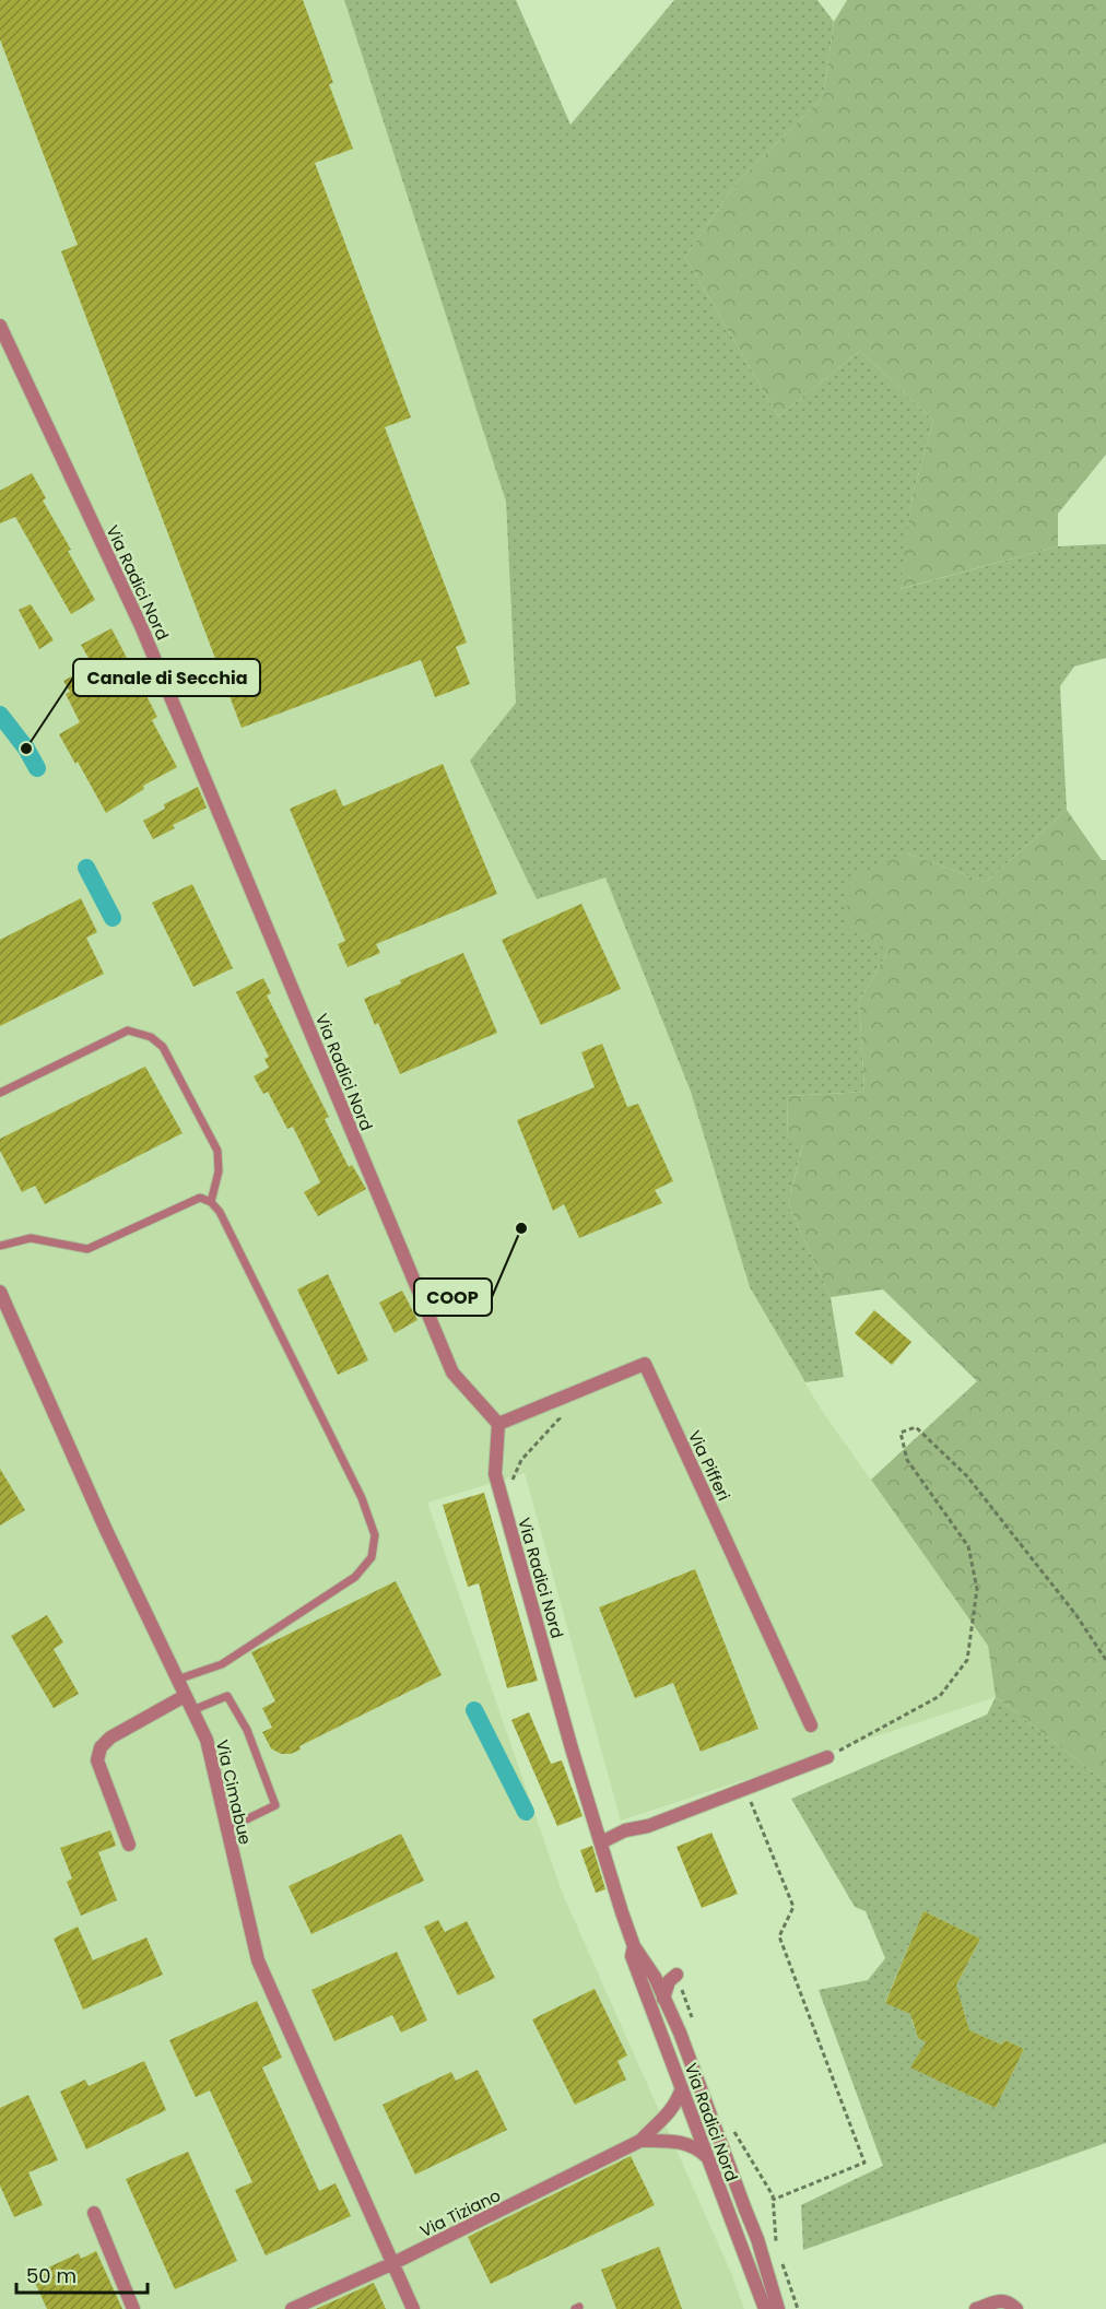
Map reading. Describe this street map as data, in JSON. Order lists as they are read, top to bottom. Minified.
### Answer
{"streets":{"street":["Via Radici Nord","Via Pifferi","Via Cimabue","Via Tiziano"]},"crossings":[["Via Radici Nord","Via Pifferi"],["Via Cimabue","Via Tiziano"]],"places":["Canale di Secchia","COOP"],"scale_bar":"50 m"}
